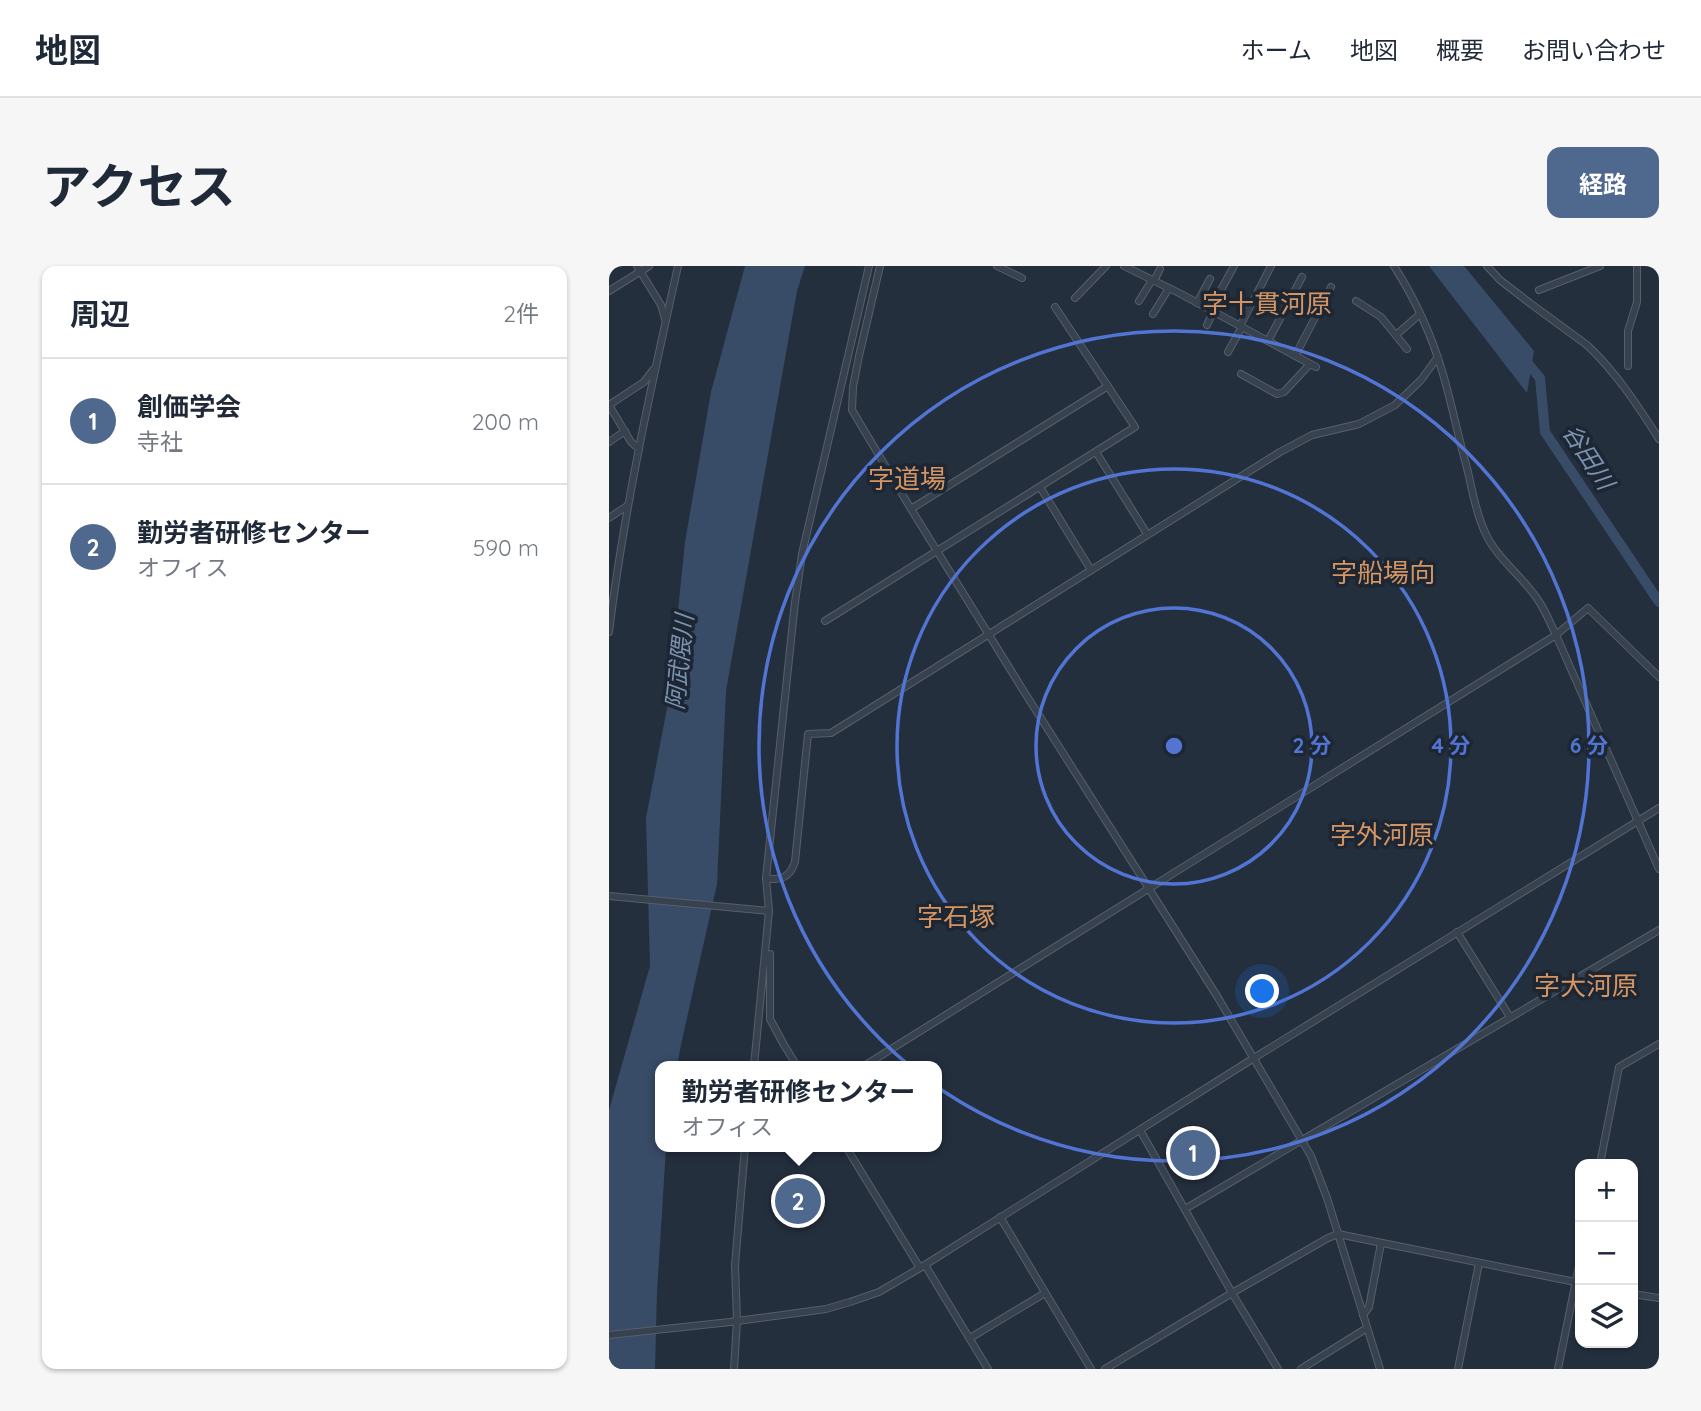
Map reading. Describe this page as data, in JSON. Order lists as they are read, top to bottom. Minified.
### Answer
{"districts":["字十貫河原","字道場","字船場向","字外河原","字石塚","字大河原"],"water":["谷田川","阿武隈川"],"page":{"header":"地図","nav":["ホーム","地図","概要","お問い合わせ"],"title":"アクセス","buttons":"経路","heading":["周辺","2件"],"list":[{"mark":"1","name":"創価学会","note":"寺社","value":"200 m"},{"mark":"2","name":"勤労者研修センター","note":"オフィス","value":"590 m"}],"popup":["勤労者研修センター","オフィス"],"pins":["1","2"],"map_buttons":["+","−"]},"rings":["2 分","4 分","6 分"]}
